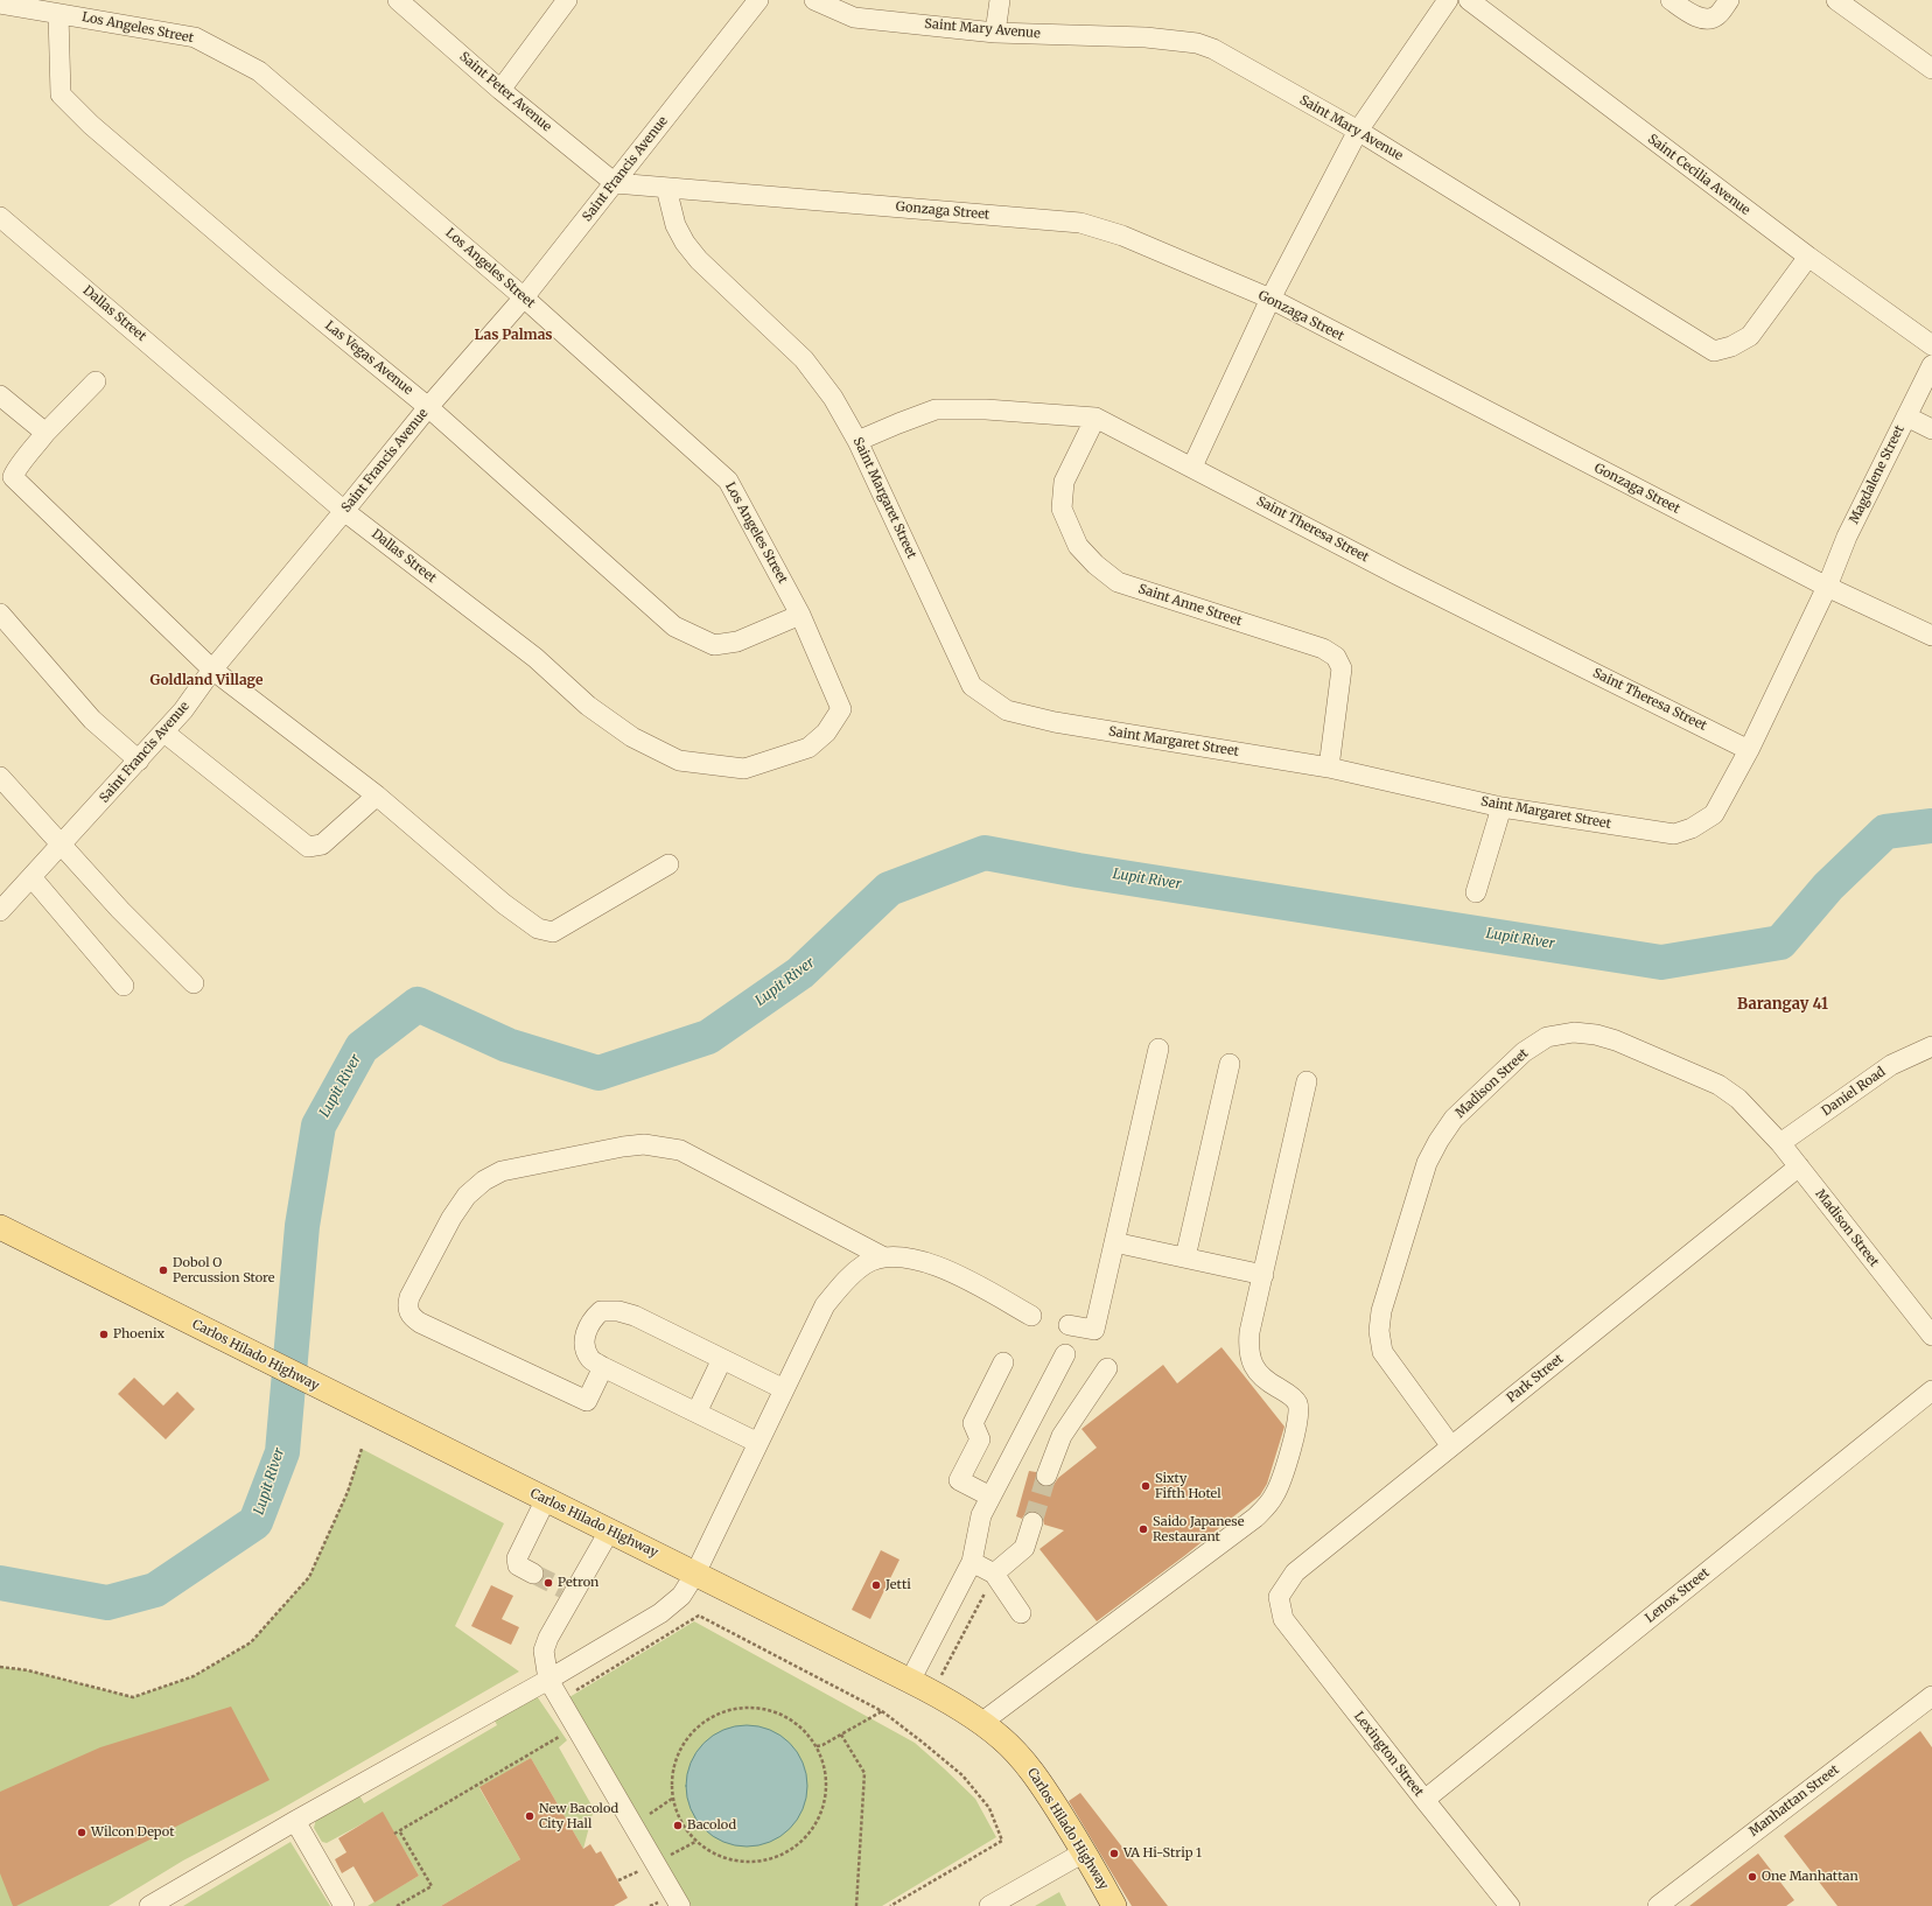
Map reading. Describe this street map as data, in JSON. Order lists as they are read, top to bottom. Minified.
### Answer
{"streets":{"main road":["Carlos Hilado Highway"],"street":["Los Angeles Street","Saint Mary Avenue","Saint Peter Avenue","Saint Francis Avenue","Saint Cecilia Avenue","Gonzaga Street","Dallas Street","Las Vegas Avenue","Magdalene Street","Saint Margaret Street","Saint Theresa Street","Saint Anne Street","Madison Street","Daniel Road","Park Street","Lenox Street","Lexington Street","Manhattan Street"]},"crossings":[["Los Angeles Street","Saint Francis Avenue"],["Los Angeles Street","Dallas Street"],["Los Angeles Street","Las Vegas Avenue"],["Saint Mary Avenue","Saint Cecilia Avenue"],["Saint Peter Avenue","Saint Francis Avenue"],["Saint Peter Avenue","Gonzaga Street"],["Saint Francis Avenue","Gonzaga Street"],["Saint Francis Avenue","Dallas Street"],["Saint Francis Avenue","Las Vegas Avenue"],["Gonzaga Street","Magdalene Street"],["Gonzaga Street","Saint Margaret Street"],["Magdalene Street","Saint Margaret Street"],["Saint Margaret Street","Saint Theresa Street"],["Saint Margaret Street","Saint Anne Street"],["Saint Theresa Street","Saint Anne Street"],["Madison Street","Daniel Road"],["Madison Street","Park Street"],["Park Street","Lexington Street"],["Lenox Street","Lexington Street"]],"districts":["Las Palmas","Goldland Village","Barangay 41"],"water":["Lupit River"],"places":["Dobol O Percussion Store","Phoenix","Sixty Fifth Hotel","Saido Japanese Restaurant","Petron","Jetti","New Bacolod City Hall","Bacolod","Wilcon Depot","VA Hi-Strip 1","One Manhattan"]}
